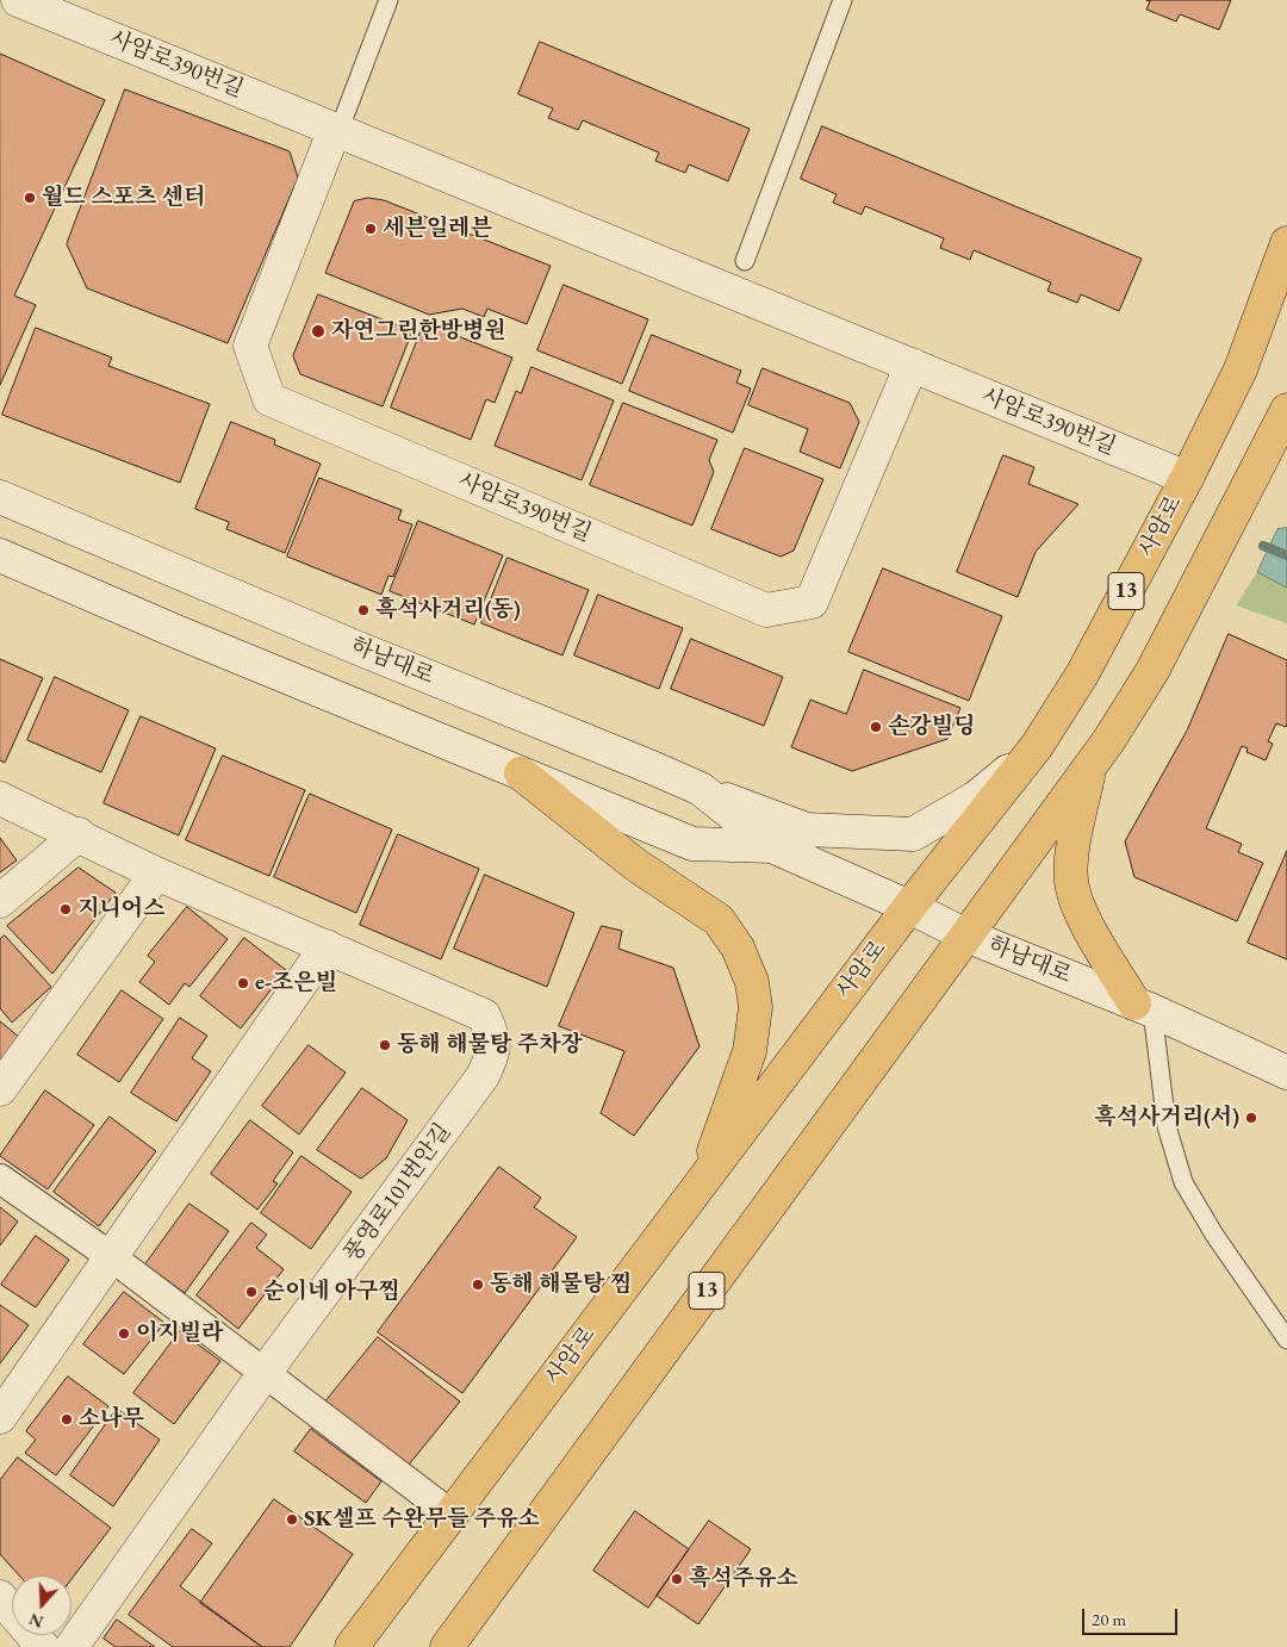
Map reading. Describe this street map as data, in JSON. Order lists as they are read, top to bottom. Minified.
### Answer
{"streets":{"main road":["사암로","13"],"street":["사암로390번길","하남대로","풍영로101번안길"]},"crossings":[["사암로390번길","사암로"],["사암로","하남대로"],["13","하남대로"]],"places":["월드 스포츠 센터","세븐일레븐","자연그린한방병원","흑석사거리(동)","손강빌딩","지니어스","e-조은빌","동해 해물탕 주차장","흑석사거리(서)","동해 해물탕 찜","순이네 아구찜","이지빌라","소나무","SK셀프 수완무들 주유소","흑석주유소"],"scale_bar":"20 m","north":"bottom"}
